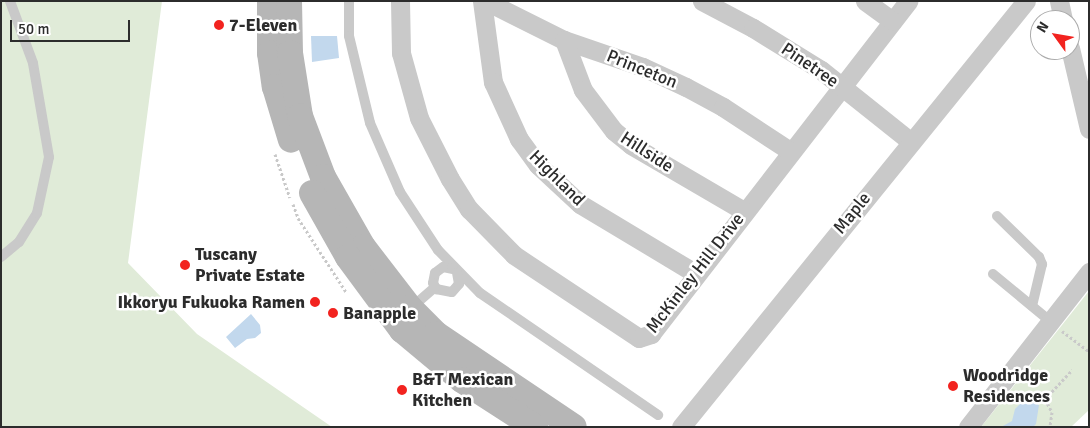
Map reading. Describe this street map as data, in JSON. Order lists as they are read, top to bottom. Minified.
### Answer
{"streets":{"street":["Pinetree","Princeton","Hillside","Highland","Maple","McKinley Hill Drive"]},"crossings":[["Pinetree","Maple"],["Pinetree","McKinley Hill Drive"],["Princeton","Hillside"],["Princeton","McKinley Hill Drive"],["Hillside","McKinley Hill Drive"],["Highland","McKinley Hill Drive"]],"places":["7-Eleven","Tuscany Private Estate","Ikkoryu Fukuoka Ramen","Banapple","Woodridge Residences","B&T Mexican Kitchen"],"scale_bar":"50 m","north":"top left"}
